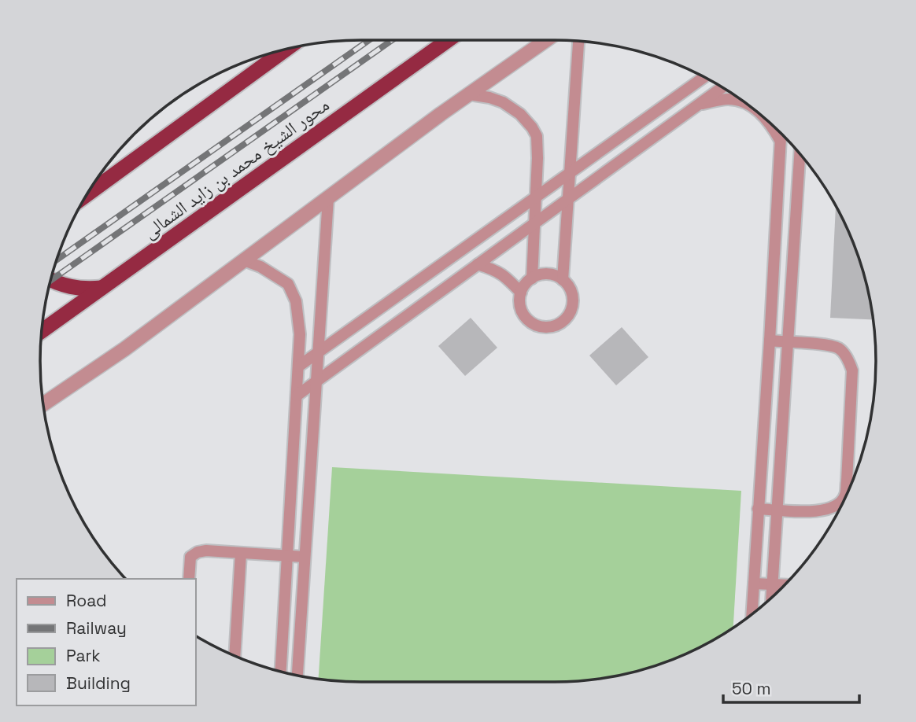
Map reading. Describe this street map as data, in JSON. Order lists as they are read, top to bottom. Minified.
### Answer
{"streets":{"highway":["محور الشيخ محمد بن زايد الشمالى"]},"legend":["Road","Railway","Park","Building"],"scale_bar":"50 m"}
